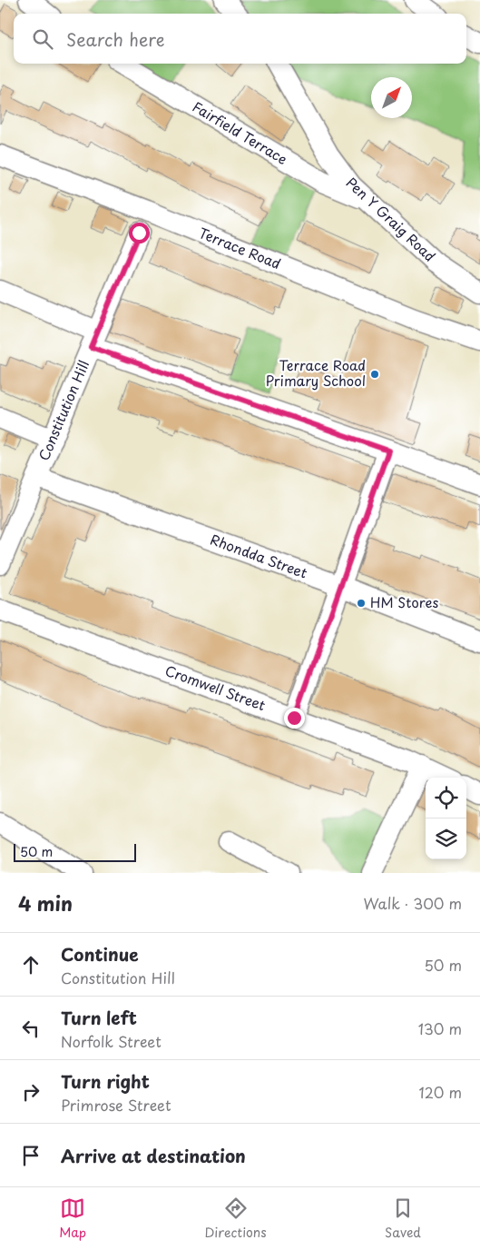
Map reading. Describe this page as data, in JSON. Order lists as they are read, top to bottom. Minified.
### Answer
{"streets":{"street":["Fairfield Terrace","Pen Y Graig Road","Terrace Road","Constitution Hill","Rhondda Street","Cromwell Street"]},"crossings":[["Fairfield Terrace","Pen Y Graig Road"],["Constitution Hill","Rhondda Street"]],"places":["Terrace Road Primary School","HM Stores"],"scale_bar":"50 m","north":"top right","page":{"search":"Search here","scale":"50 m","heading":["4 min","Walk · 300 m"],"list":[["Continue","Constitution Hill","50 m"],["Turn left","Norfolk Street","130 m"],["Turn right","Primrose Street","120 m"],"Arrive at destination"],"nav":["Map","Directions","Saved"]}}
